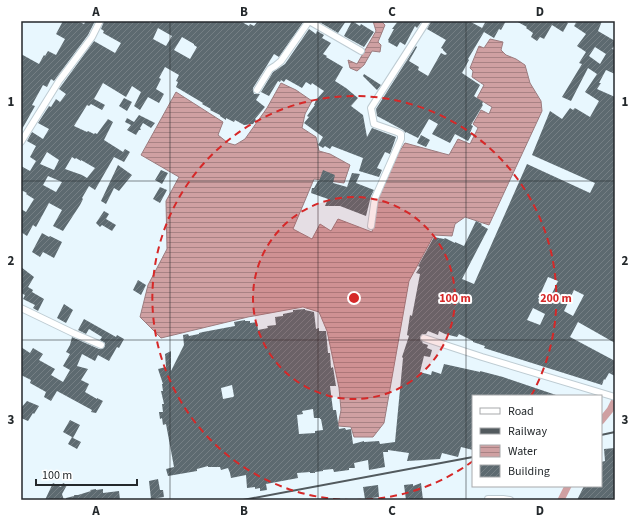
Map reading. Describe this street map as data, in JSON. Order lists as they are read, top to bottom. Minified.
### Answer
{"legend":["Road","Railway","Water","Building"],"scale_bar":"100 m","grid":{"columns":["A","B","C","D"],"rows":["1","2","3"]},"rings":["100 m","200 m"]}
